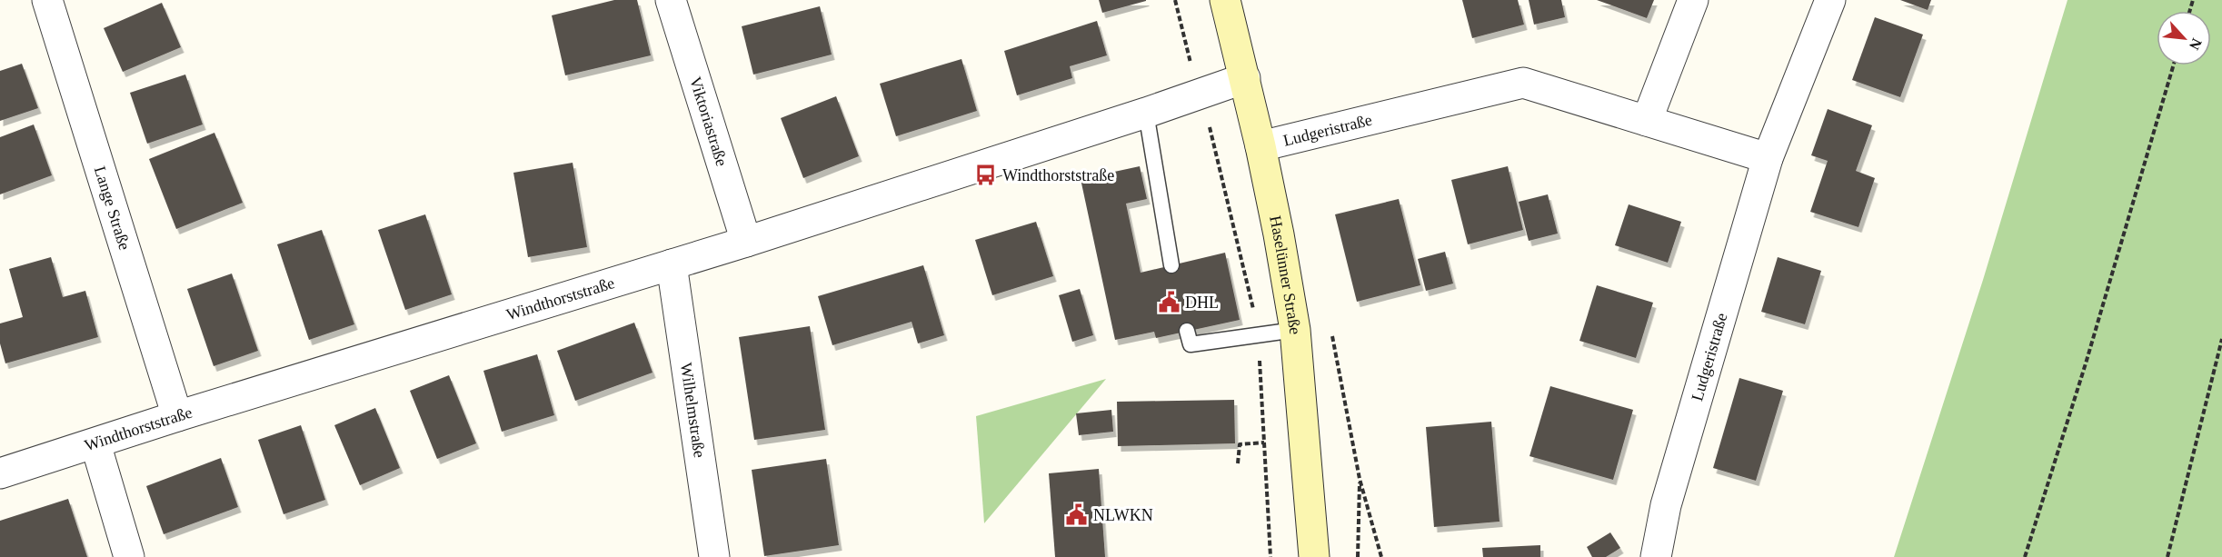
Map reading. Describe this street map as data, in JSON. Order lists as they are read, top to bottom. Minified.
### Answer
{"streets":{"street":["Viktoriastraße","Ludgeristraße","Lange Straße","Haselünner Straße","Windthorststraße","Wilhelmstraße"]},"crossings":[["Viktoriastraße","Windthorststraße"],["Ludgeristraße","Haselünner Straße"],["Lange Straße","Windthorststraße"],["Haselünner Straße","Windthorststraße"],["Windthorststraße","Wilhelmstraße"]],"places":{"bus stop":["Windthorststraße"],"public building":["DHL","NLWKN"]},"north":"bottom right"}
